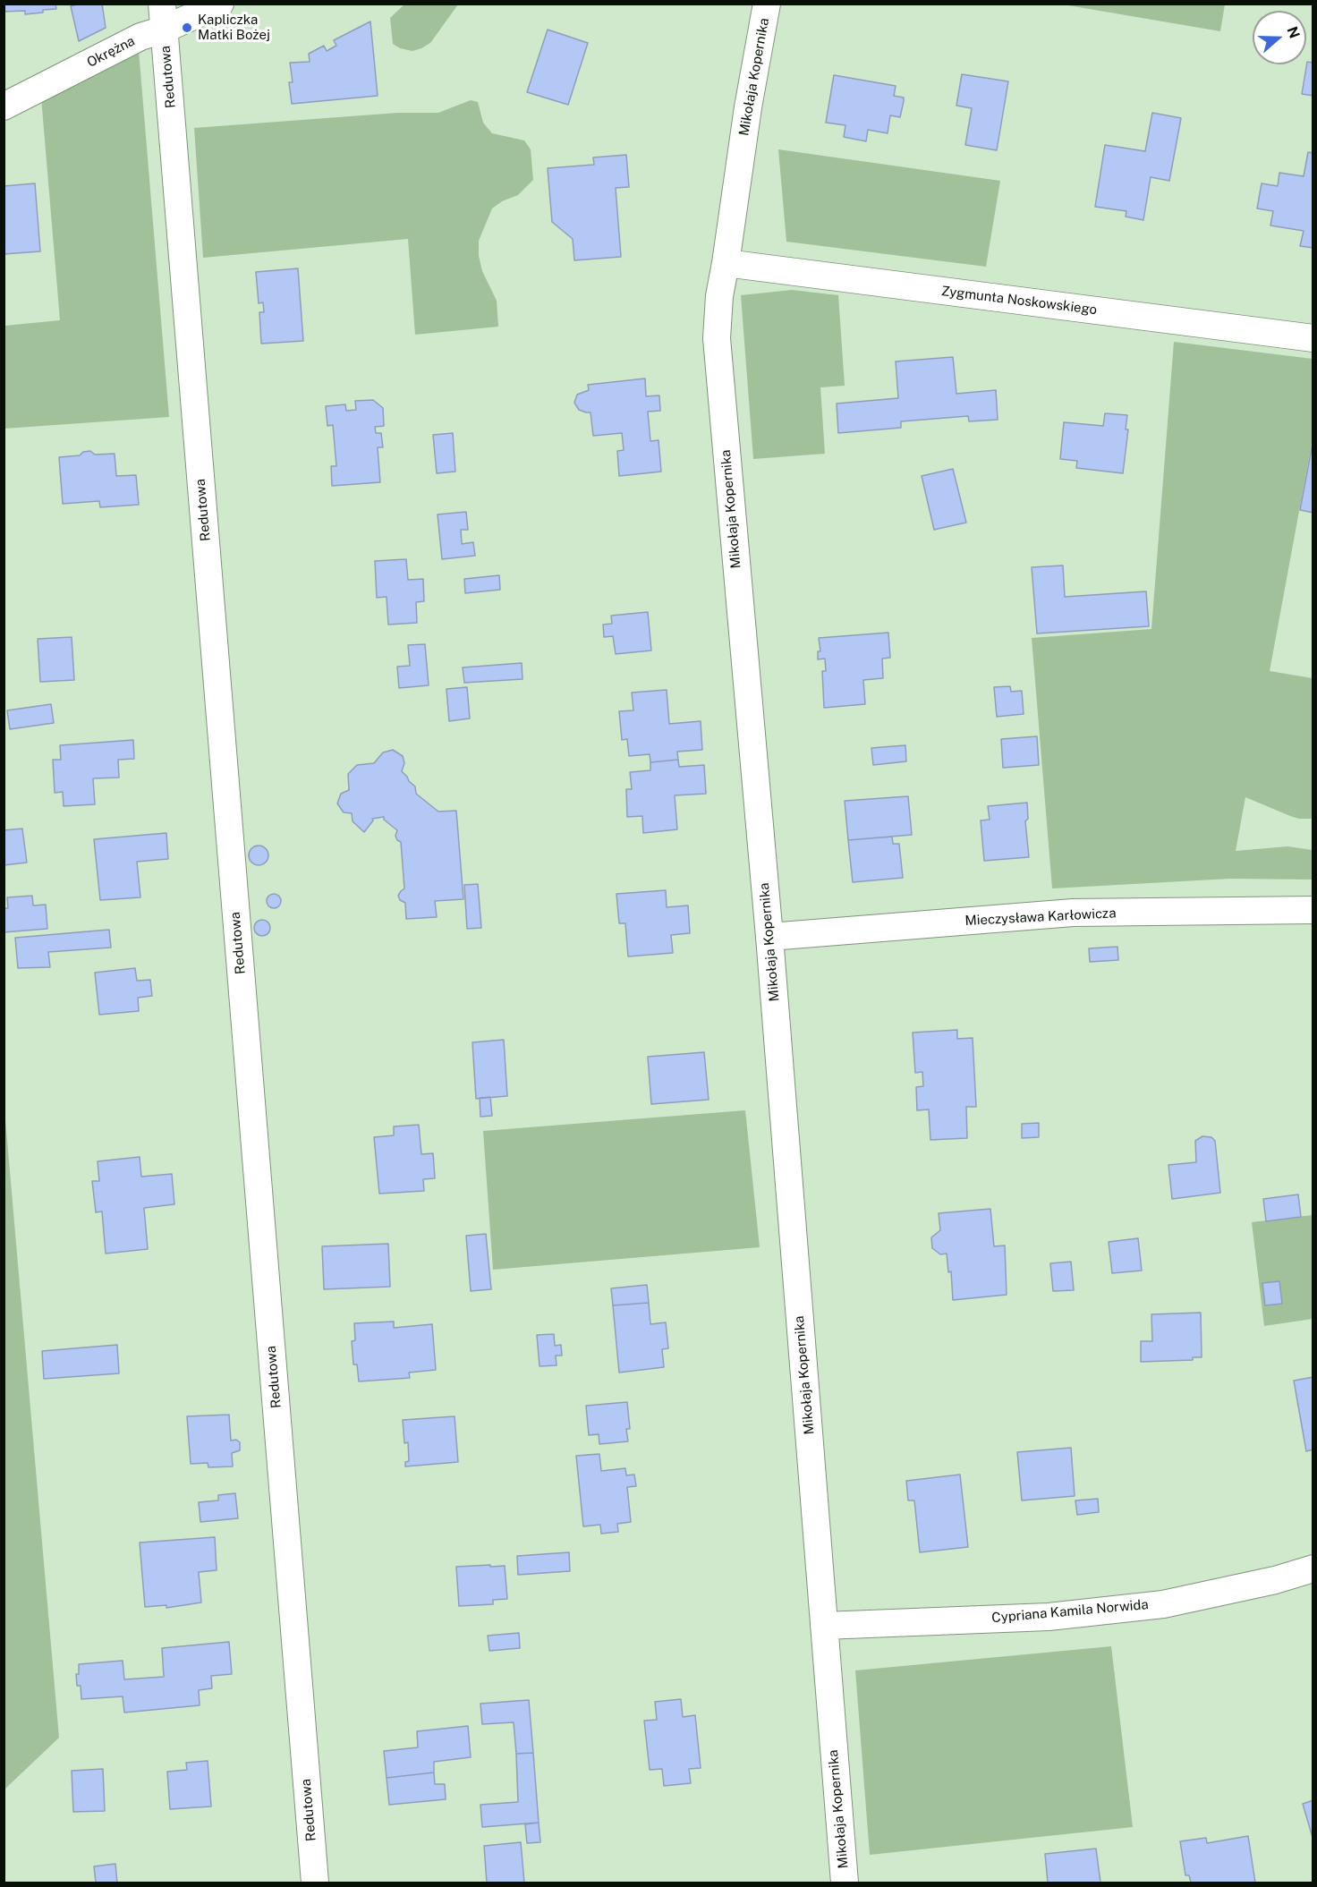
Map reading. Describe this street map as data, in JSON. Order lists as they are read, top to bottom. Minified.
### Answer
{"streets":{"street":["Okrężna","Redutowa","Mikołaja Kopernika","Zygmunta Noskowskiego","Mieczysława Karłowicza","Cypriana Kamila Norwida"]},"crossings":[["Okrężna","Redutowa"],["Mikołaja Kopernika","Zygmunta Noskowskiego"],["Mikołaja Kopernika","Mieczysława Karłowicza"],["Mikołaja Kopernika","Cypriana Kamila Norwida"]],"places":["Kapliczka Matki Bożej"],"north":"right"}
